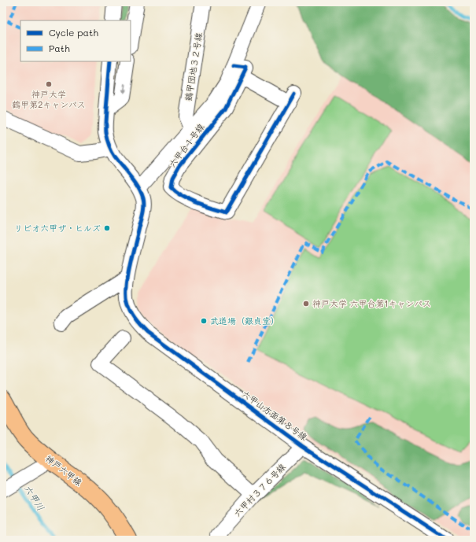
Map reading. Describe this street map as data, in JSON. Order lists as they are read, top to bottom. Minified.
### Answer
{"streets":{"main road":["神戸六甲線"],"street":["鶴甲団地３２号線","六甲台１号線","六甲山方面第８号線","六甲村３７６号線"]},"crossings":[["六甲山方面第８号線","六甲村３７６号線"]],"water":["六甲川"],"places":["神戸大学 鶴甲第2キャンパス","リビオ六甲ザ・ヒルズ","神戸大学 六甲台第1キャンパス","武道場（艱貞堂）"],"legend":["Cycle path","Path"]}
